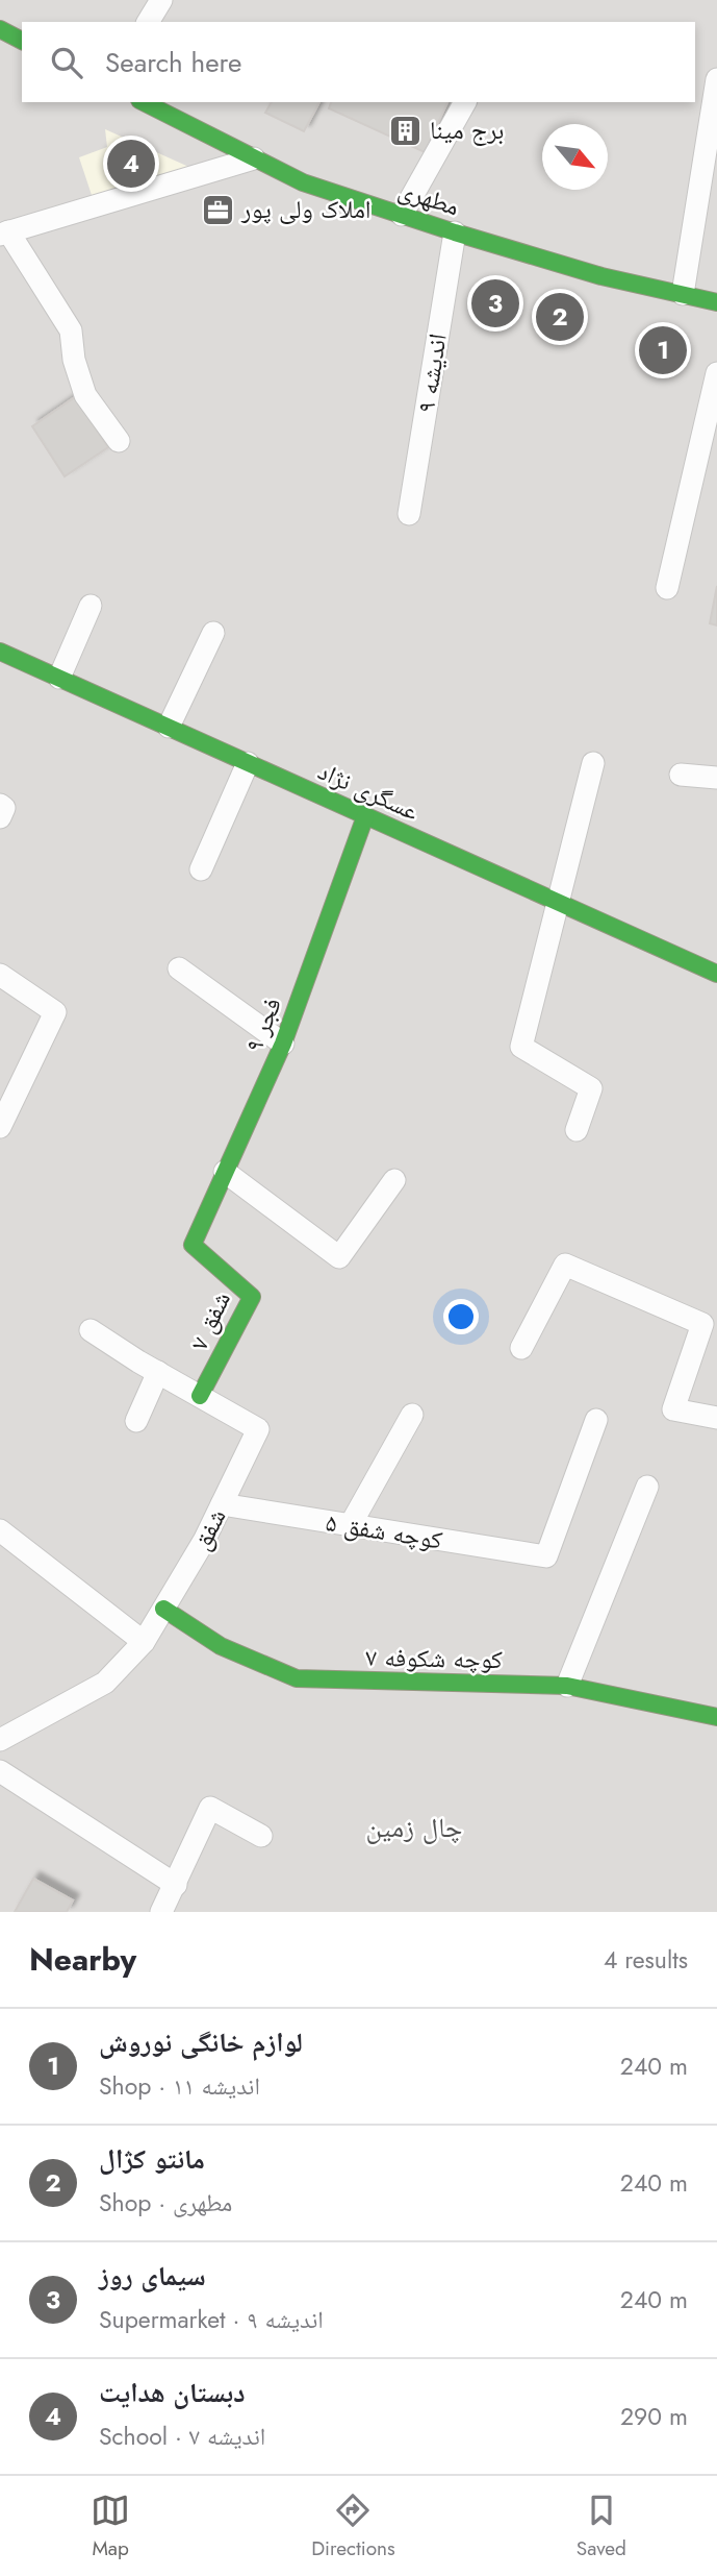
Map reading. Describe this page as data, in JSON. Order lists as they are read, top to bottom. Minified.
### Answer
{"streets":{"street":["مطهری","اندیشه ۹","عسگری نژاد","فجر ۹","شفق ۷","شفق","کوچه شفق ۵","کوچه شکوفه ۷"]},"crossings":[["مطهری","اندیشه ۹"],["عسگری نژاد","فجر ۹"],["فجر ۹","شفق ۷"],["شفق ۷","شفق"],["شفق","کوچه شفق ۵"],["شفق","کوچه شکوفه ۷"]],"districts":["چال زمین"],"places":{"building":["برج مینا"],"office":["املاک ولی پور"]},"north":"bottom right","page":{"search":"Search here","pins":["4","3","2","1"],"heading":["Nearby","4 results"],"list":[{"mark":"1","name":"لوازم خانگی نوروش","note":"Shop · اندیشه ۱۱","value":"240 m"},{"mark":"2","name":"مانتو کژال","note":"Shop · مطهری","value":"240 m"},{"mark":"3","name":"سیمای روز","note":"Supermarket · اندیشه ۹","value":"240 m"},{"mark":"4","name":"دبستان هدایت","note":"School · اندیشه ۷","value":"290 m"}],"nav":["Map","Directions","Saved"]}}
